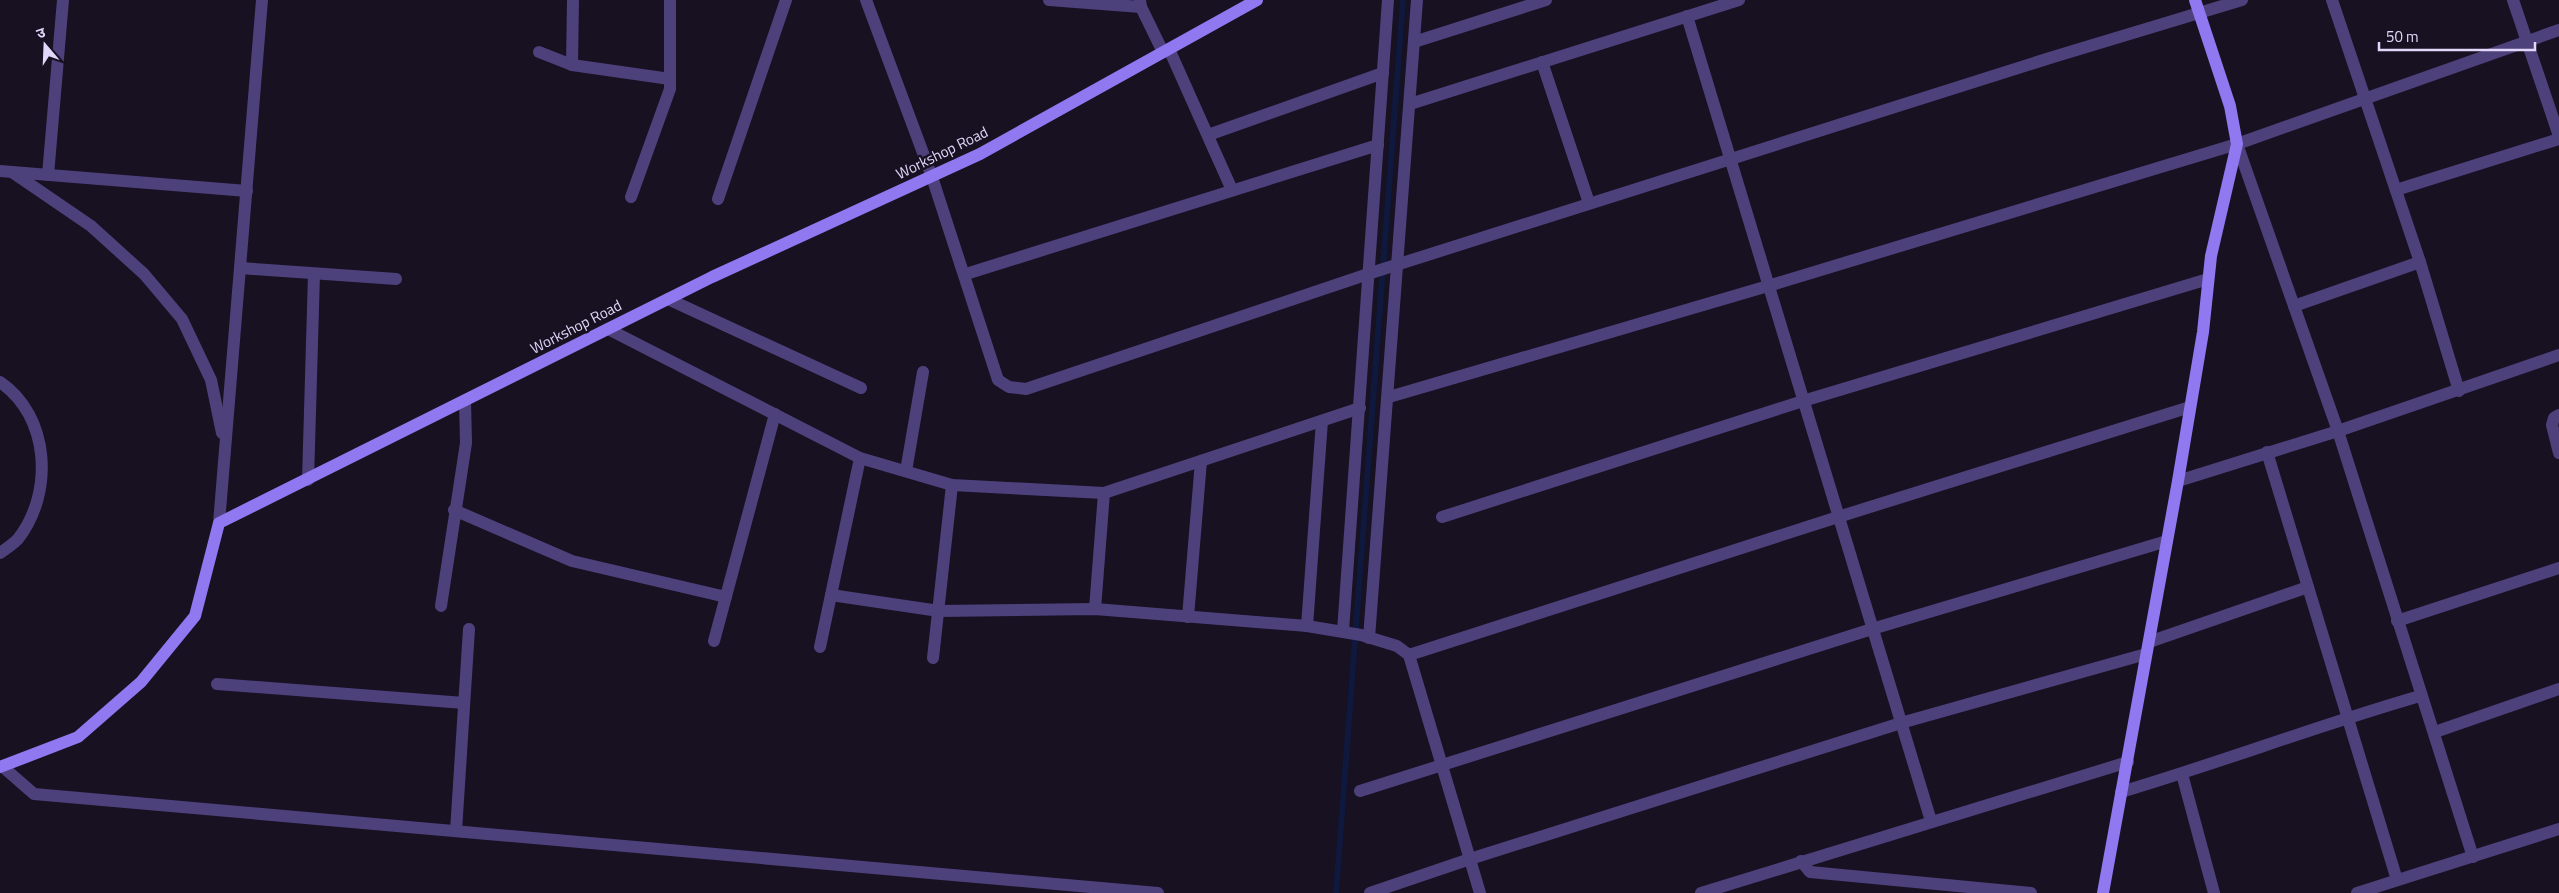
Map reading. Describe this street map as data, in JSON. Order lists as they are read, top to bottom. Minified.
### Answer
{"streets":{"main road":["Workshop Road"]},"scale_bar":"50 m","north":"top"}
